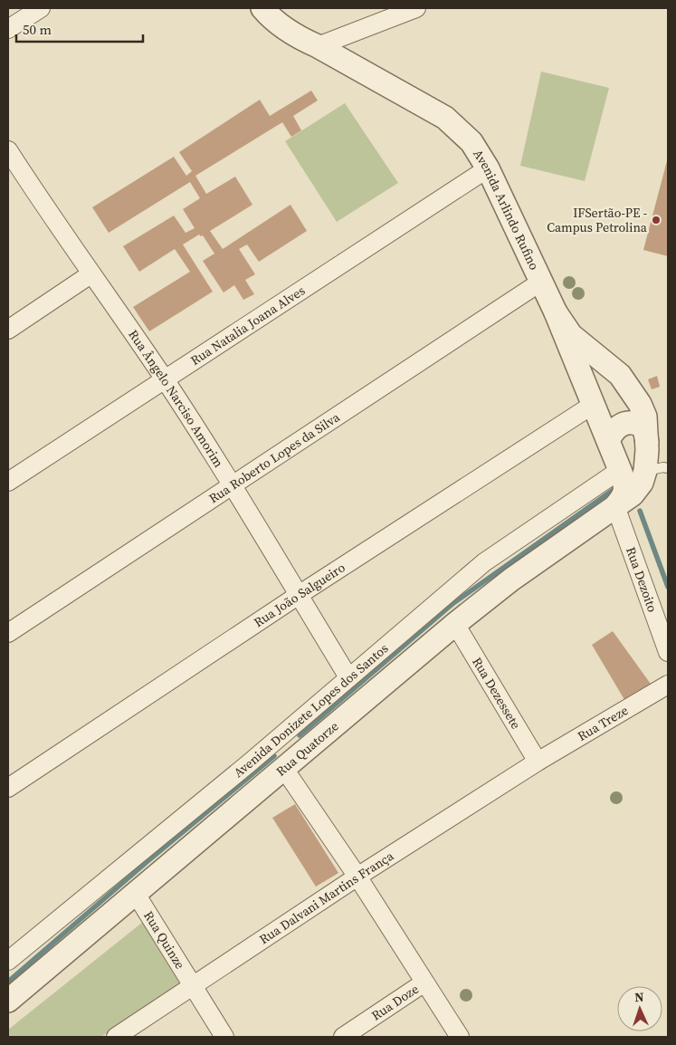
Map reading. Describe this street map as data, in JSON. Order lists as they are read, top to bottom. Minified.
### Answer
{"streets":{"street":["Avenida Arlindo Rufino","Rua Natalia Joana Alves","Rua Ângelo Narciso Amorim","Rua Roberto Lopes da Silva","Rua Dezoito","Rua João Salgueiro","Rua Dezessete","Avenida Donizete Lopes dos Santos","Rua Treze","Rua Quatorze","Rua Dalvani Martins França","Rua Quinze","Rua Doze"]},"crossings":[["Avenida Arlindo Rufino","Rua Natalia Joana Alves"],["Avenida Arlindo Rufino","Rua Roberto Lopes da Silva"],["Avenida Arlindo Rufino","Rua Dezoito"],["Avenida Arlindo Rufino","Rua João Salgueiro"],["Avenida Arlindo Rufino","Avenida Donizete Lopes dos Santos"],["Avenida Arlindo Rufino","Rua Quatorze"],["Rua Natalia Joana Alves","Rua Ângelo Narciso Amorim"],["Rua Ângelo Narciso Amorim","Rua Roberto Lopes da Silva"],["Rua Ângelo Narciso Amorim","Rua João Salgueiro"],["Rua Ângelo Narciso Amorim","Avenida Donizete Lopes dos Santos"],["Rua Dezoito","Rua Quatorze"],["Rua Dezessete","Rua Treze"],["Rua Dezessete","Rua Quatorze"],["Rua Dezessete","Rua Dalvani Martins França"],["Rua Treze","Rua Dalvani Martins França"],["Rua Quatorze","Rua Quinze"],["Rua Dalvani Martins França","Rua Quinze"]],"places":["IFSertão-PE - Campus Petrolina"],"scale_bar":"50 m","north":"top"}
